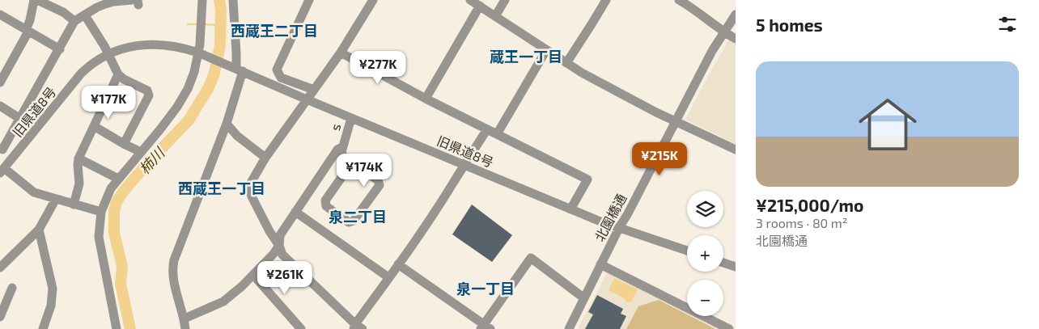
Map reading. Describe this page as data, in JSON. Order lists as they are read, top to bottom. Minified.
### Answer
{"streets":{"street":["旧県道8号","s","北園橋通"]},"crossings":[["旧県道8号","s"],["旧県道8号","北園橋通"]],"districts":["西蔵王二丁目","蔵王一丁目","西蔵王一丁目","泉二丁目","泉一丁目"],"water":["柿川"],"page":{"heading":"5 homes","list":[{"name":"¥215,000/mo","note":"3 rooms · 80 m² · 北園橋通"}],"price":["¥277K","¥177K","¥215K","¥174K","¥261K"],"map_buttons":["+","−"]}}
